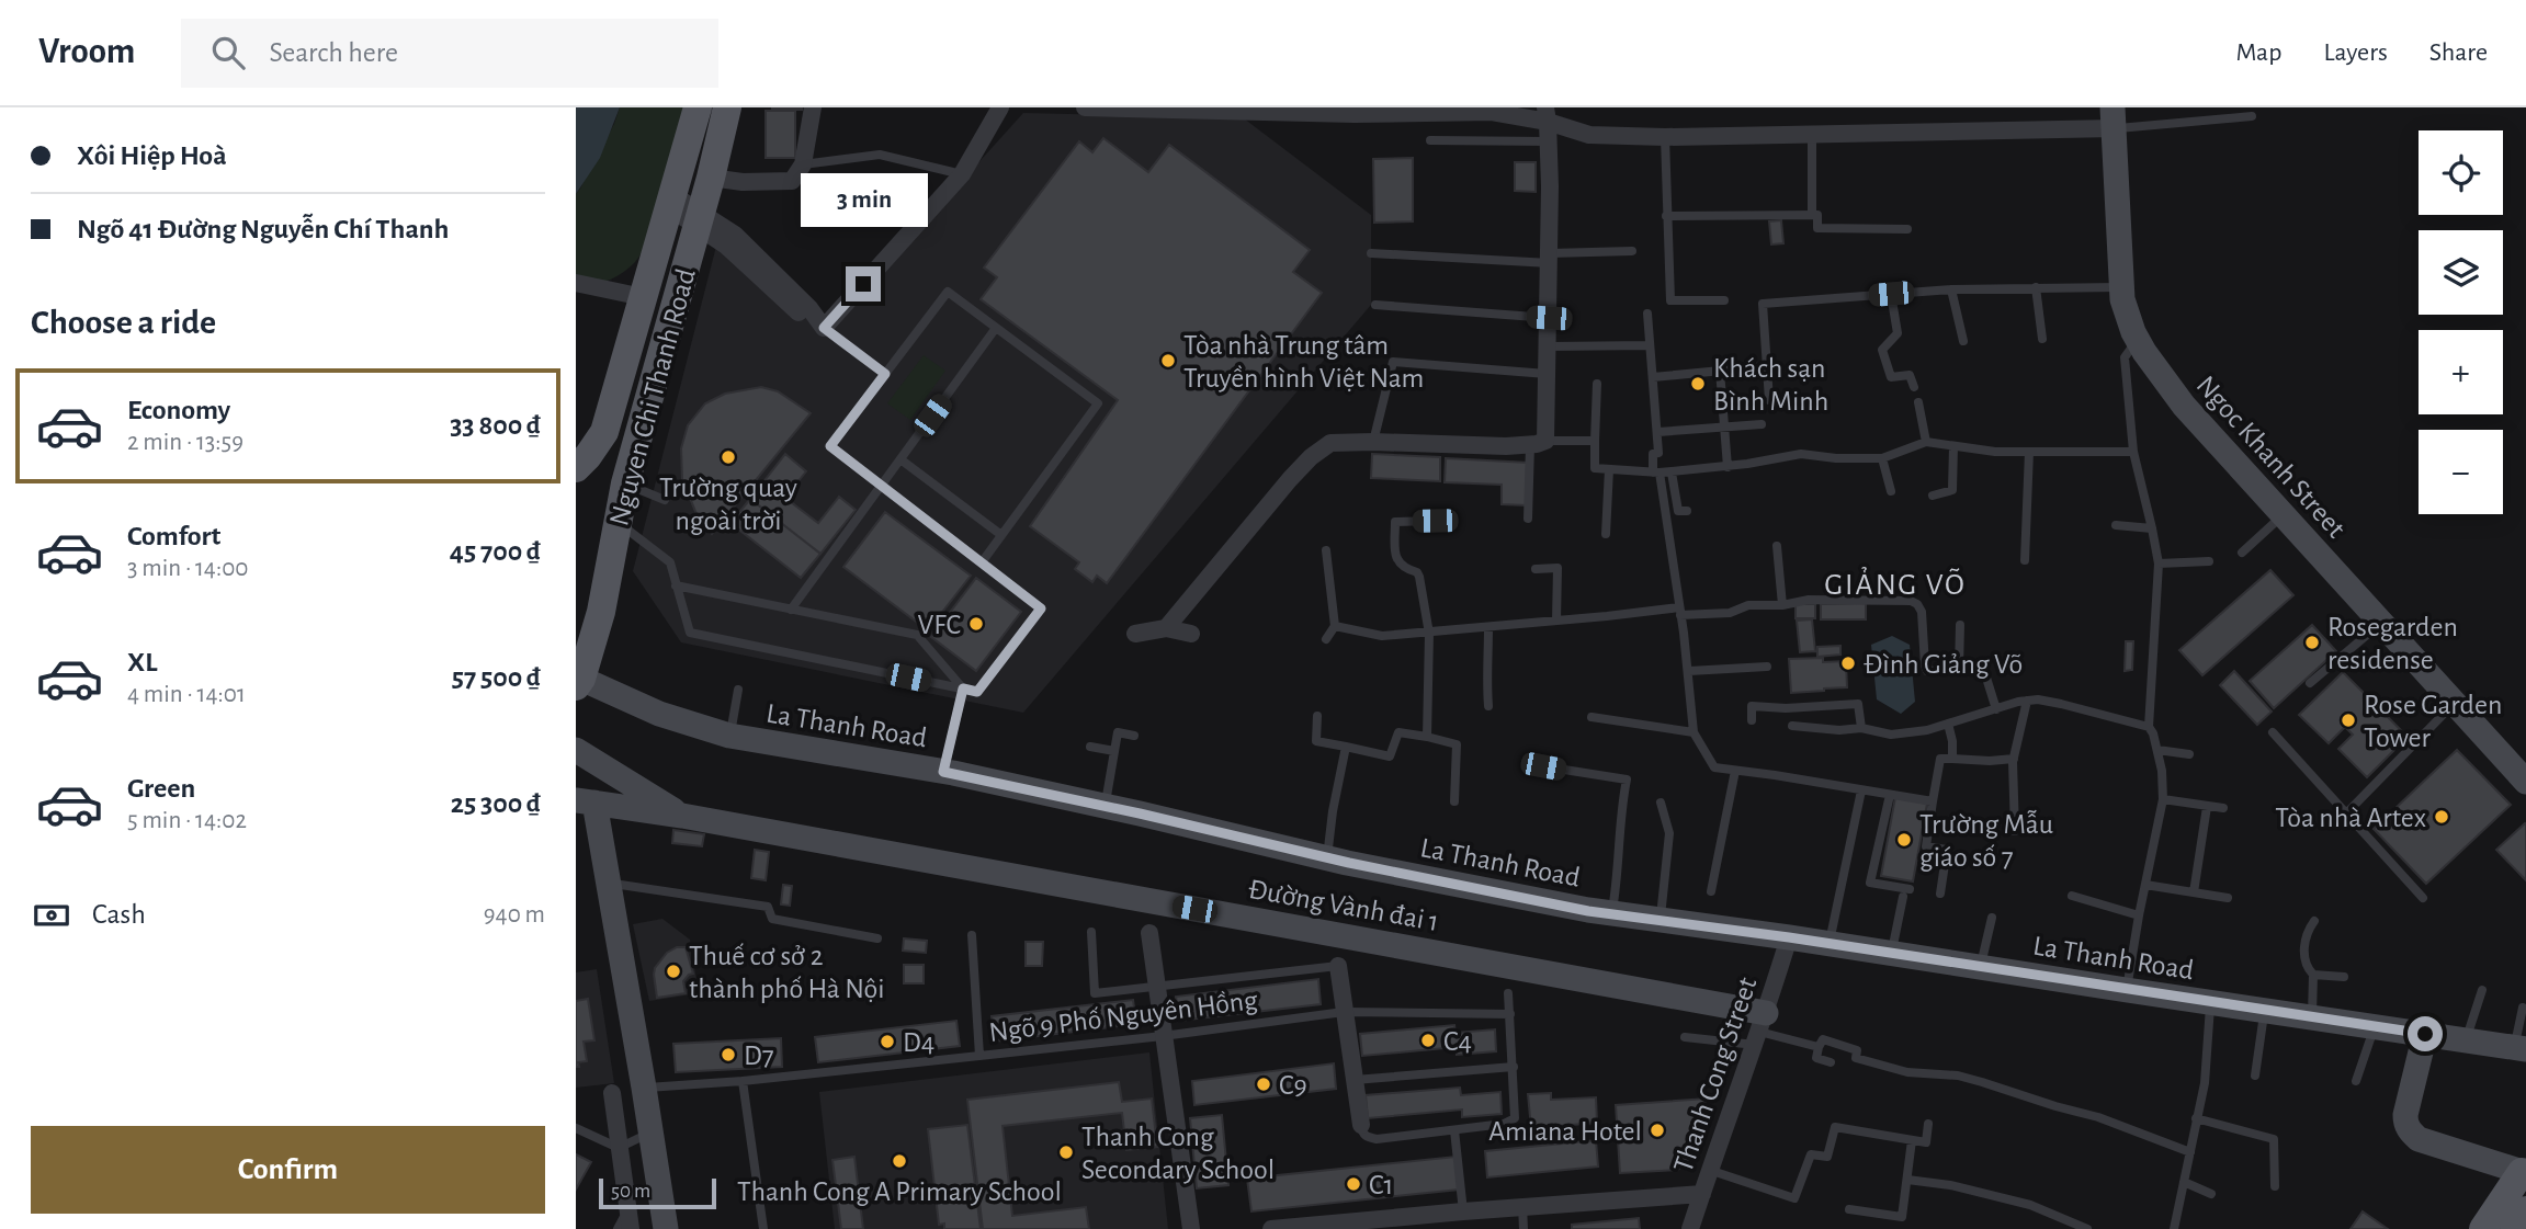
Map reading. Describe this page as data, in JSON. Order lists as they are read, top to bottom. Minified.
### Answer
{"streets":{"main road":["Nguyen Chi Thanh Road"],"street":["Ngoc Khanh Street","La Thanh Road","Đường Vành đai 1","Thanh Cong Street"],"lane":["Ngõ 9 Phố Nguyên Hồng"]},"crossings":[["Nguyen Chi Thanh Road","La Thanh Road"],["La Thanh Road","Thanh Cong Street"],["Đường Vành đai 1","Thanh Cong Street"]],"districts":["GIẢNG VÕ"],"places":["Tòa nhà Trung tâm Truyền hình Việt Nam","Khách sạn Bình Minh","Trường quay ngoài trời","VFC","Rosegarden residense","Đình Giảng Võ","Rose Garden Tower","Tòa nhà Artex","Trường Mẫu giáo số 7","Thuế cơ sở 2 thành phố Hà Nội","C4","D4","D7","C9","Amiana Hotel","Thanh Cong Secondary School","Thanh Cong A Primary School","C1"],"scale_bar":"50 m","page":{"header":"Vroom","search":"Search here","nav":["Map","Layers","Share"],"banner":["Xôi Hiệp Hoà","Ngõ 41 Đường Nguyễn Chí Thanh"],"map_buttons":["+","−"],"bubble":"3 min","heading":"Choose a ride","list":[{"name":"Economy","note":"2 min · 13:59","value":"33 800 ₫"},{"name":"Comfort","note":"3 min · 14:00","value":"45 700 ₫"},{"name":"XL","note":"4 min · 14:01","value":"57 500 ₫"},{"name":"Green","note":"5 min · 14:02","value":"25 300 ₫"}],"pay":["Cash","940 m"],"buttons":"Confirm","scale":"50 m"}}
